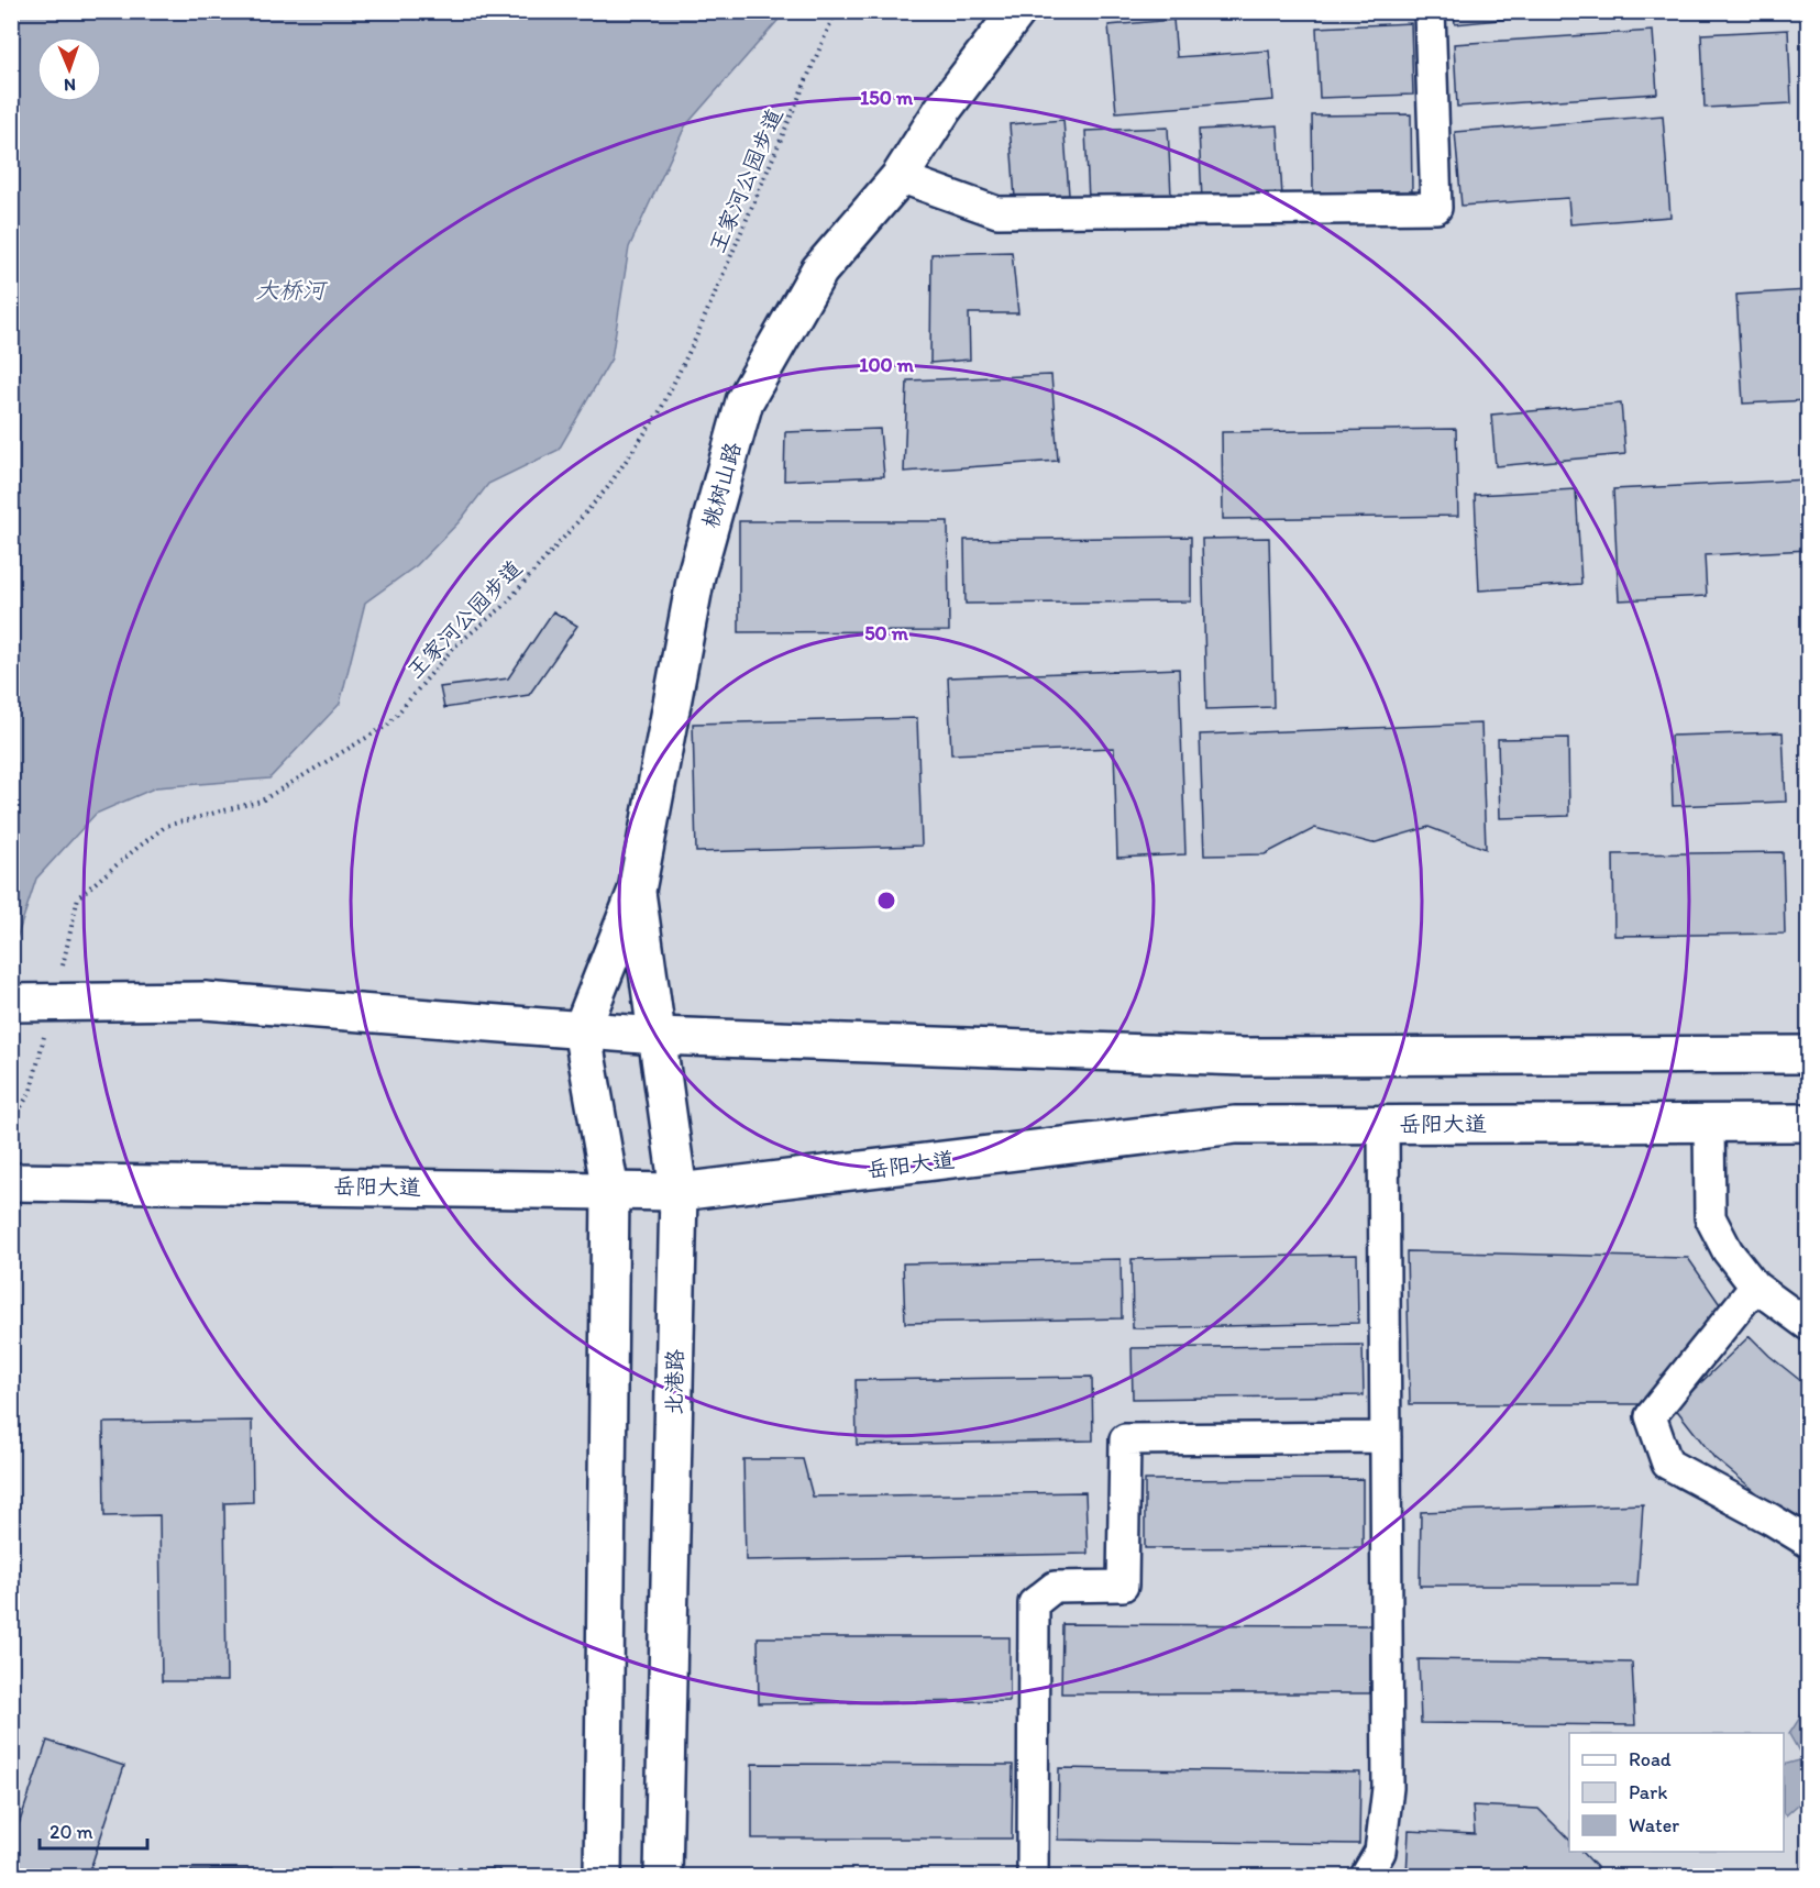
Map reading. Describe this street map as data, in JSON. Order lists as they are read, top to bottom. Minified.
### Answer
{"streets":{"main road":["桃树山路","岳阳大道","北港路"],"path":["王家河公园步道"]},"crossings":[["桃树山路","北港路"],["岳阳大道","北港路"]],"water":["大桥河"],"legend":["Road","Park","Water"],"scale_bar":"20 m","north":"bottom","rings":["150 m","100 m","50 m"]}
